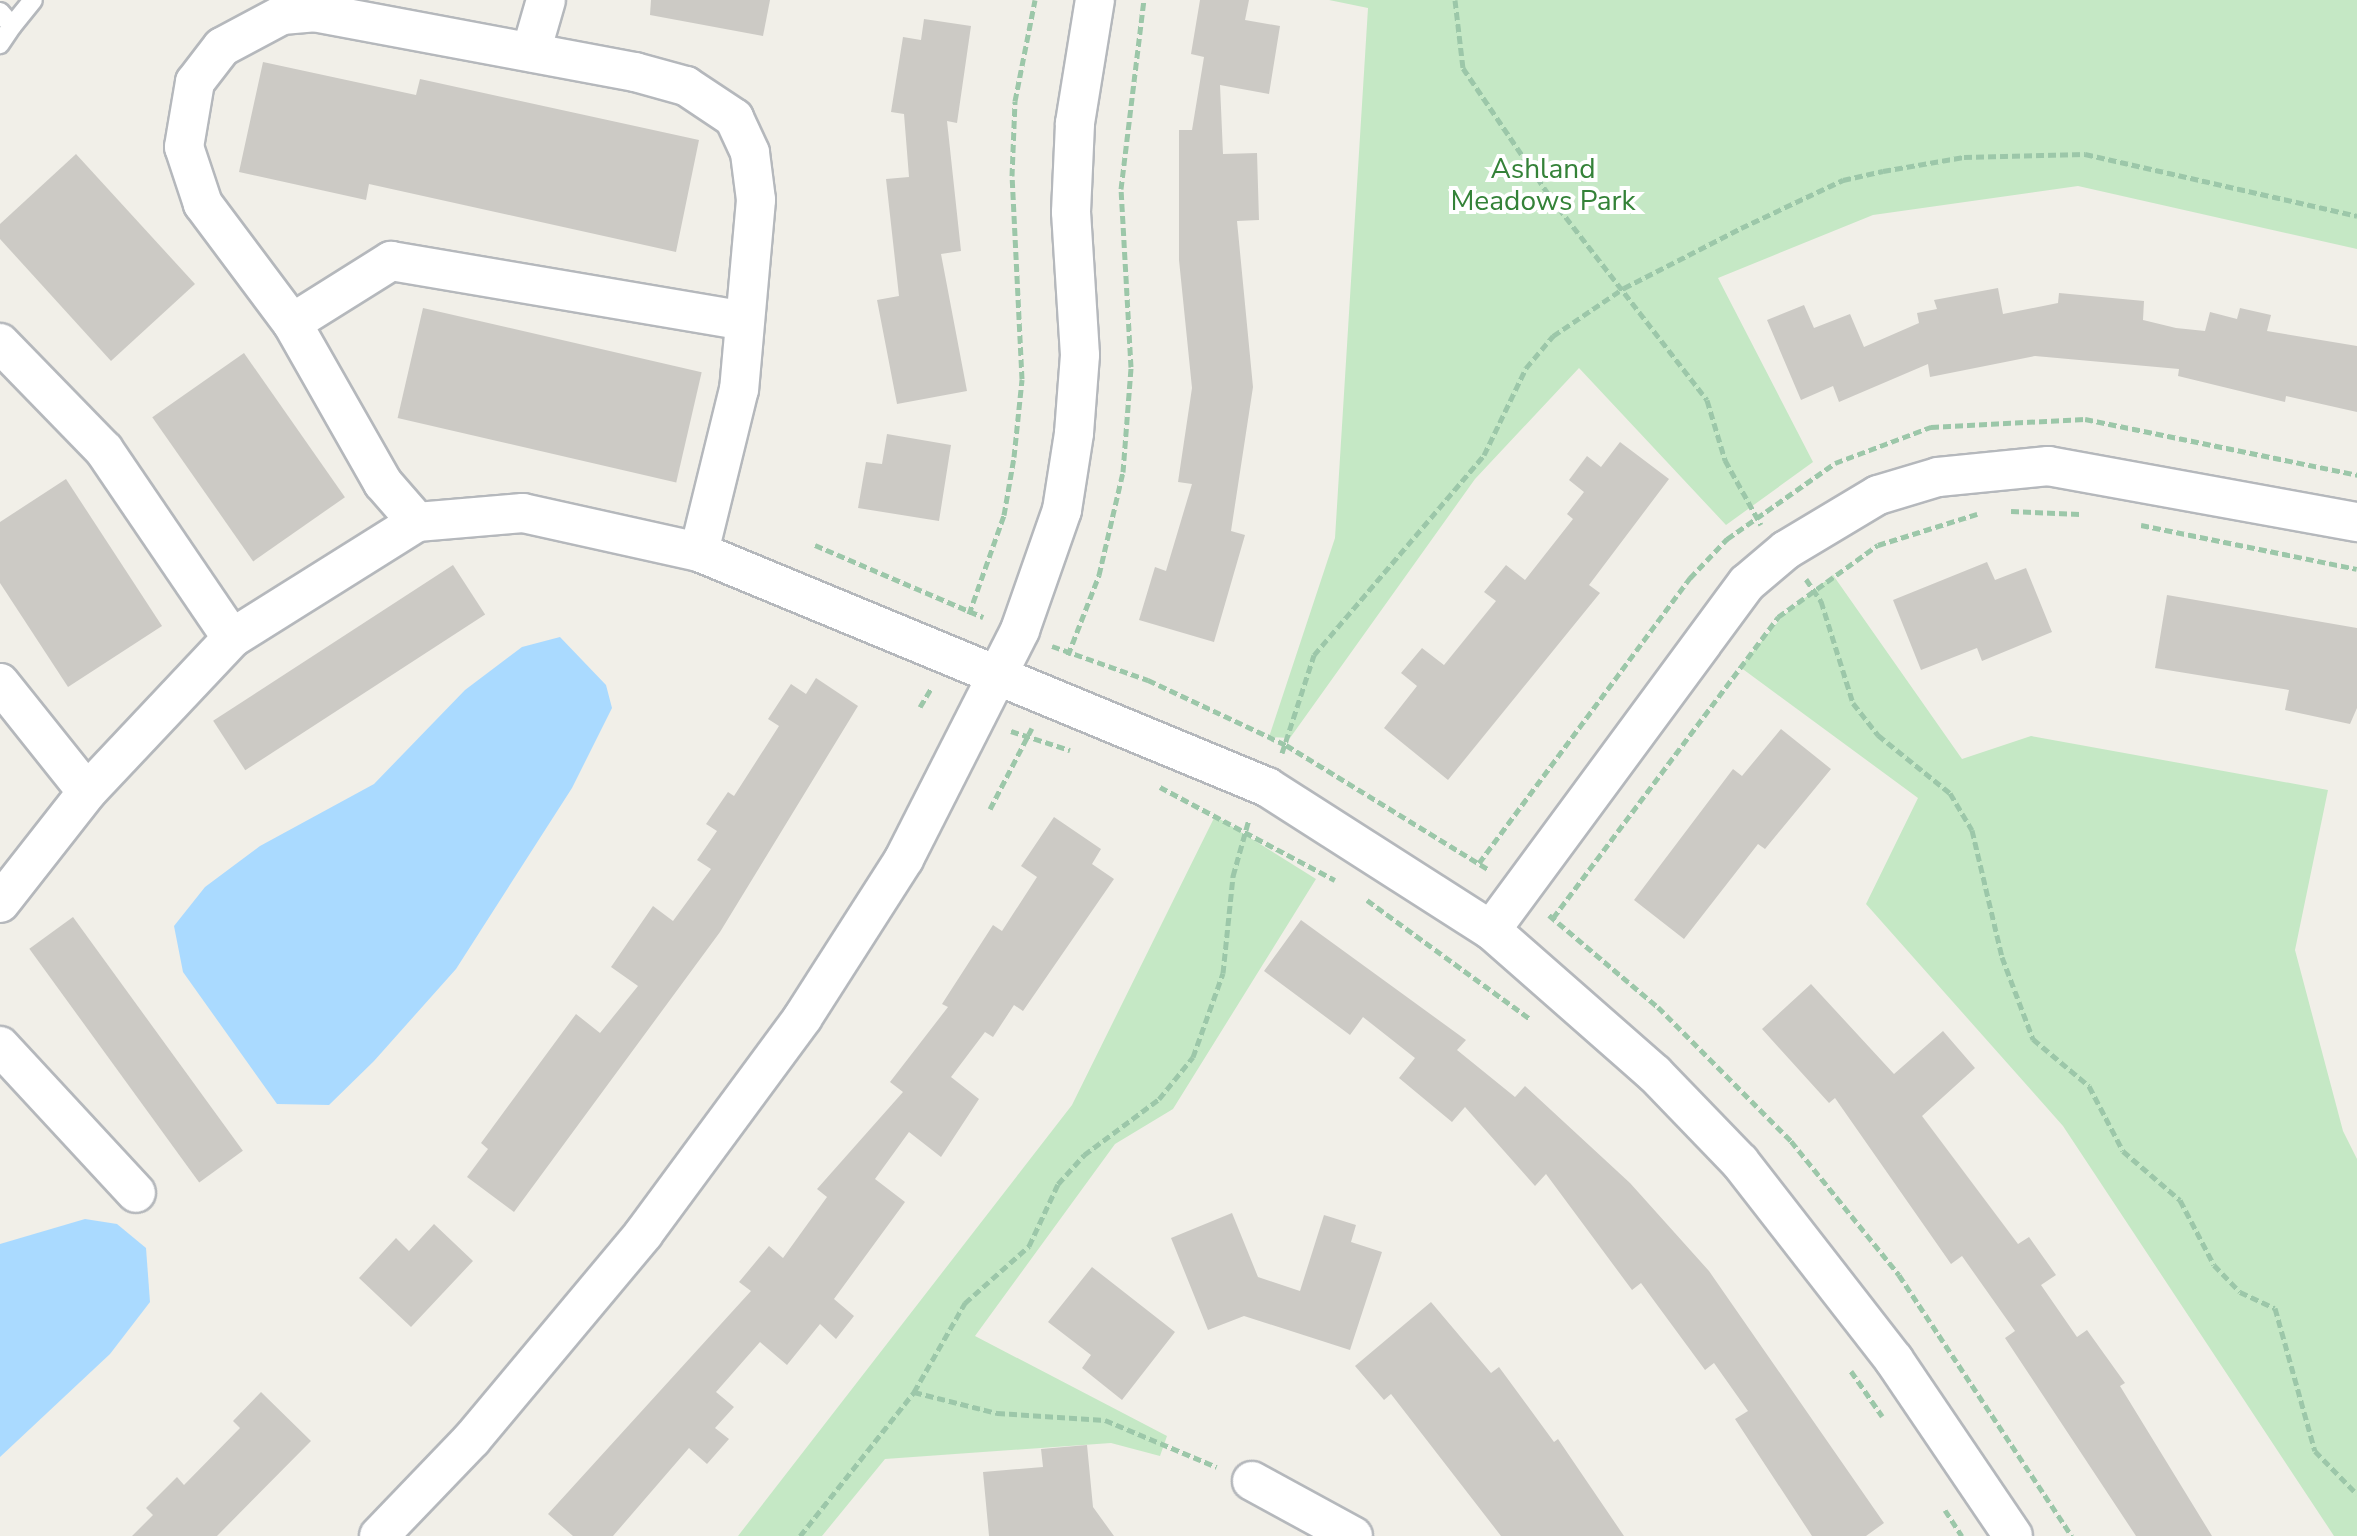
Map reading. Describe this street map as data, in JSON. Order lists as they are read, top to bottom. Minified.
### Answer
{"parks":["Ashland Meadows Park"]}
